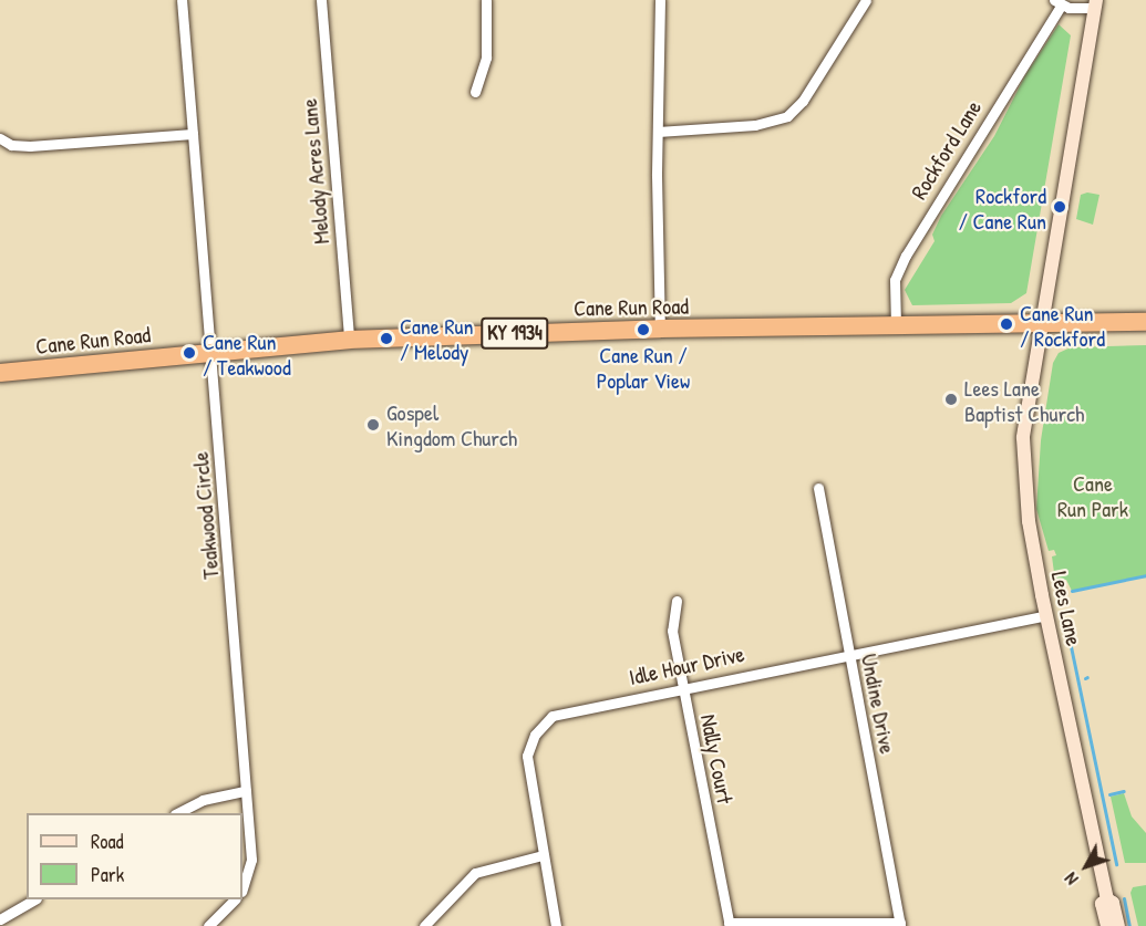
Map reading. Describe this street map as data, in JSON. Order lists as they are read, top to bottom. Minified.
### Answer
{"streets":{"highway":["Cane Run Road","KY 1934"],"street":["Rockford Lane","Melody Acres Lane","Teakwood Circle","Lees Lane","Idle Hour Drive","Undine Drive","Nally Court"]},"crossings":[["Rockford Lane","Cane Run Road"],["Melody Acres Lane","Cane Run Road"],["Cane Run Road","Teakwood Circle"],["Cane Run Road","Lees Lane"],["Lees Lane","Idle Hour Drive"],["Idle Hour Drive","Undine Drive"],["Idle Hour Drive","Nally Court"]],"parks":["Cane Run Park"],"places":["Rockford / Cane Run","Cane Run / Rockford","Cane Run / Poplar View","Cane Run / Melody","Cane Run / Teakwood","Lees Lane Baptist Church","Gospel Kingdom Church"],"legend":["Road","Park"],"north":"bottom left"}
